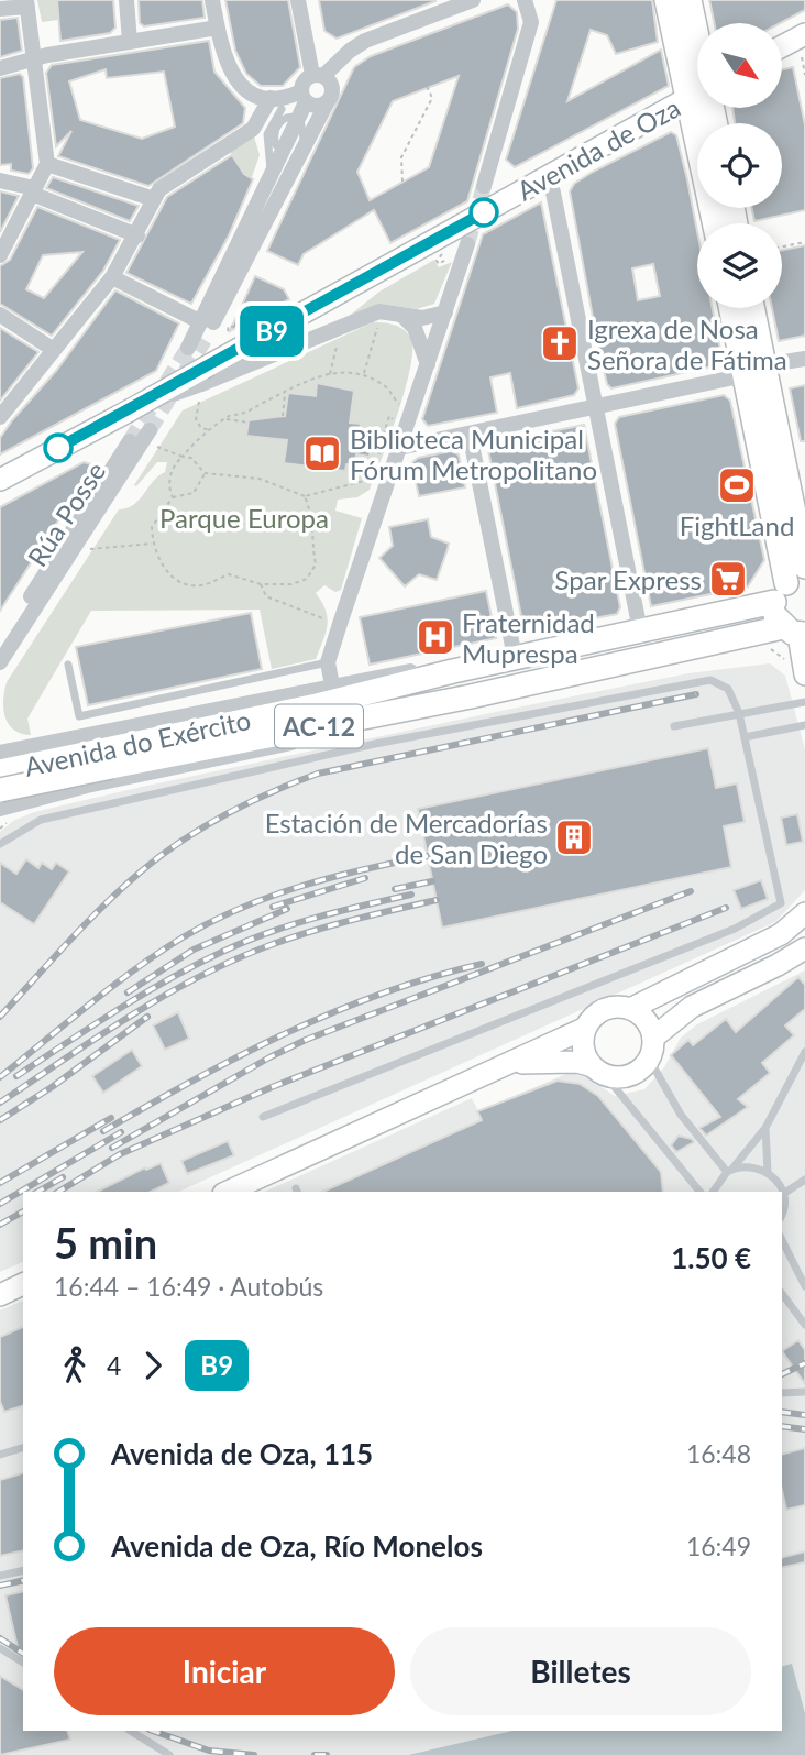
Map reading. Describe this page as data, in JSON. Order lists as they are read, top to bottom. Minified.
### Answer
{"streets":{"main road":["Avenida de Oza","AC-12","Avenida do Exército"],"street":["Rúa Posse"]},"parks":["Parque Europa"],"places":{"church":["Igrexa de Nosa Señora de Fátima"],"library":["Biblioteca Municipal Fórum Metropolitano"],"sports":["FightLand"],"supermarket":["Spar Express"],"hospital":["Fraternidad Muprespa"],"building":["Estación de Mercadorías de San Diego"]},"lines":["bus line B9"],"north":"bottom right","page":{"on_map":"B9","heading":["5 min","16:44 – 16:49 · Autobús","1.50 €"],"legs":["4","B9"],"list":[{"name":"Avenida de Oza, 115","value":"16:48"},{"name":"Avenida de Oza, Río Monelos","value":"16:49"}],"buttons":["Iniciar","Billetes"]}}
